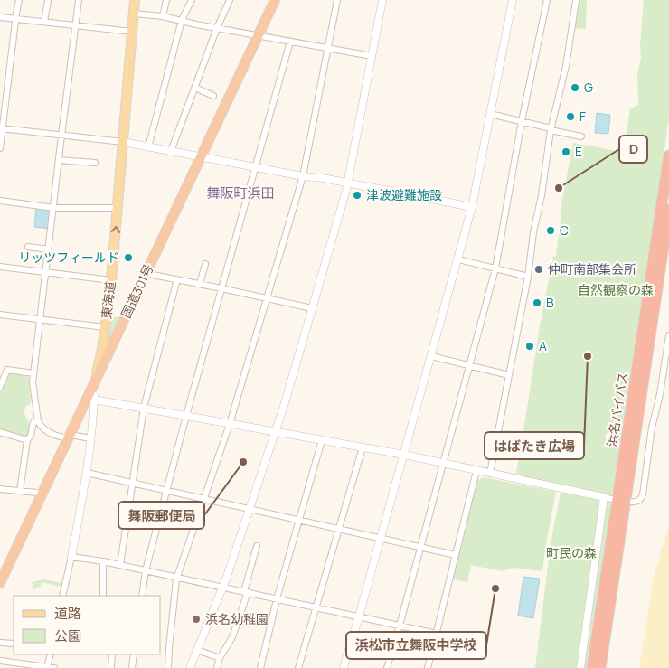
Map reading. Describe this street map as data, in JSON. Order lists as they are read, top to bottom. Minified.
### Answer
{"streets":{"highway":["国道301号","浜名バイパス"],"main road":["東海道"]},"crossings":[["国道301号","東海道"]],"districts":["舞阪町浜田"],"parks":["自然観察の森","町民の森"],"places":["G","F","E","D","津波避難施設","C","リッツフィールド","仲町南部集会所","B","A","はばたき広場","舞阪郵便局","浜松市立舞阪中学校","浜名幼稚園"],"legend":["道路","公園"]}
